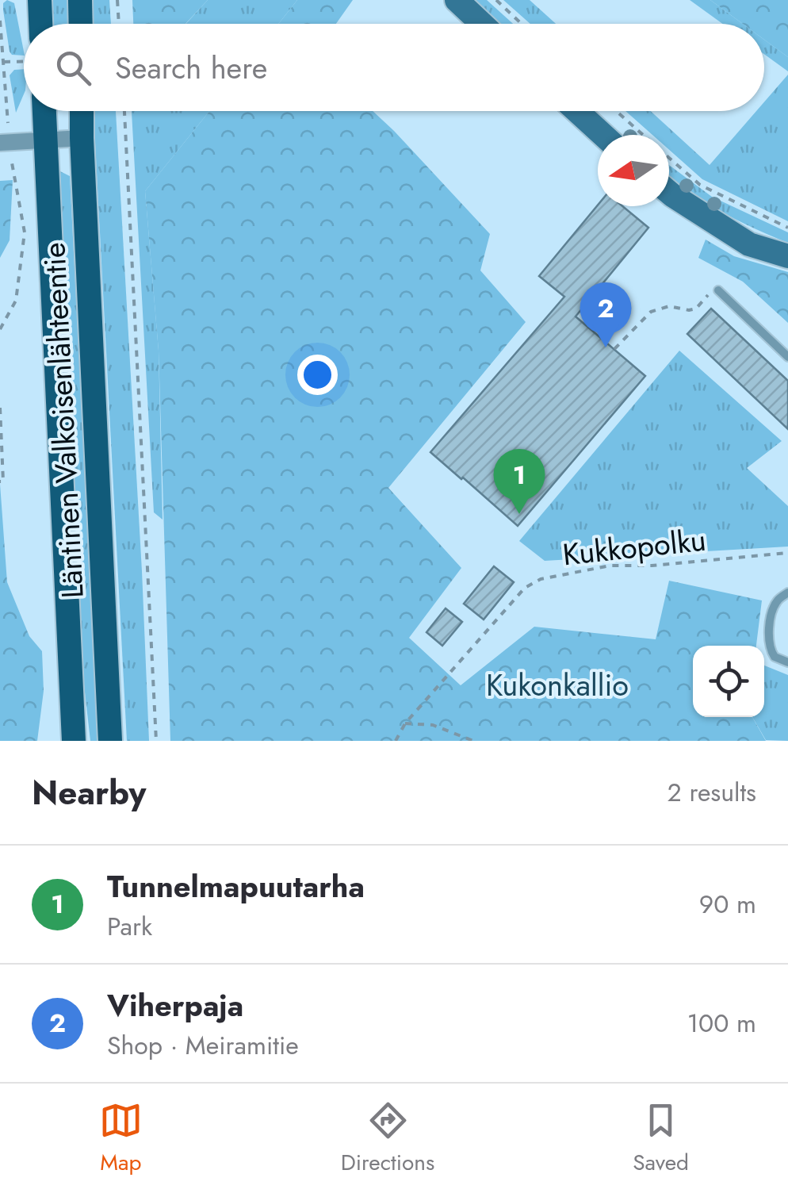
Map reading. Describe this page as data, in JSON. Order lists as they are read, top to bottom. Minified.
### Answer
{"streets":{"main road":["Läntinen Valkoisenlähteentie"],"path":["Kukkopolku"]},"parks":["Kukonkallio"],"north":"left","page":{"search":"Search here","pins":["2","1"],"heading":["Nearby","2 results"],"list":[{"mark":"1","name":"Tunnelmapuutarha","note":"Park","value":"90 m"},{"mark":"2","name":"Viherpaja","note":"Shop · Meiramitie","value":"100 m"}],"nav":["Map","Directions","Saved"]}}
